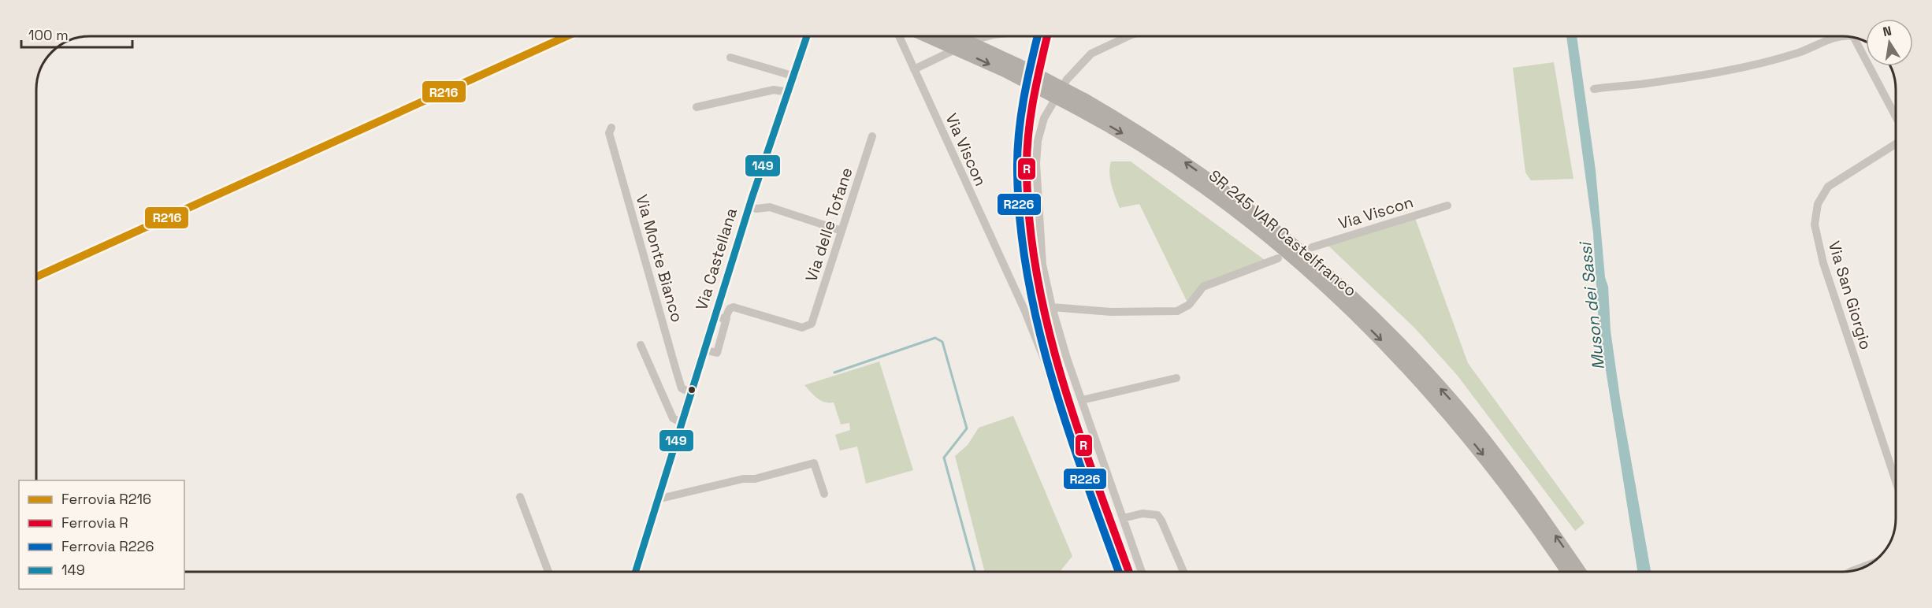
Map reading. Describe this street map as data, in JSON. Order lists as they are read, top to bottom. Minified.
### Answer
{"streets":{"highway":["SR 245 VAR Castelfranco"],"street":["Via Viscon","Via delle Tofane","Via Monte Bianco","Via Castellana","Via San Giorgio"]},"crossings":[["Via Monte Bianco","Via Castellana"]],"water":["Muson dei Sassi"],"lines":["rail line R216","rail line R","rail line R226","transit line 149"],"legend":["Ferrovia R216","Ferrovia R","Ferrovia R226","149"],"scale_bar":"100 m","north":"top"}
